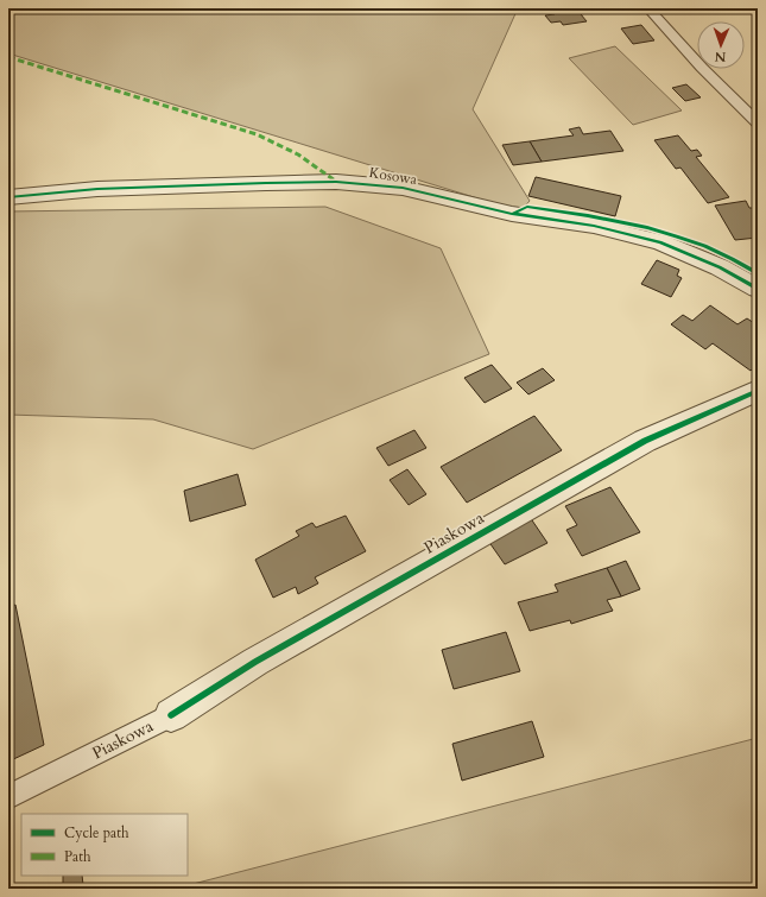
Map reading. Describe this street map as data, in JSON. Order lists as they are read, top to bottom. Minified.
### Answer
{"streets":{"street":["Kosowa","Piaskowa"]},"legend":["Cycle path","Path"],"north":"bottom"}
